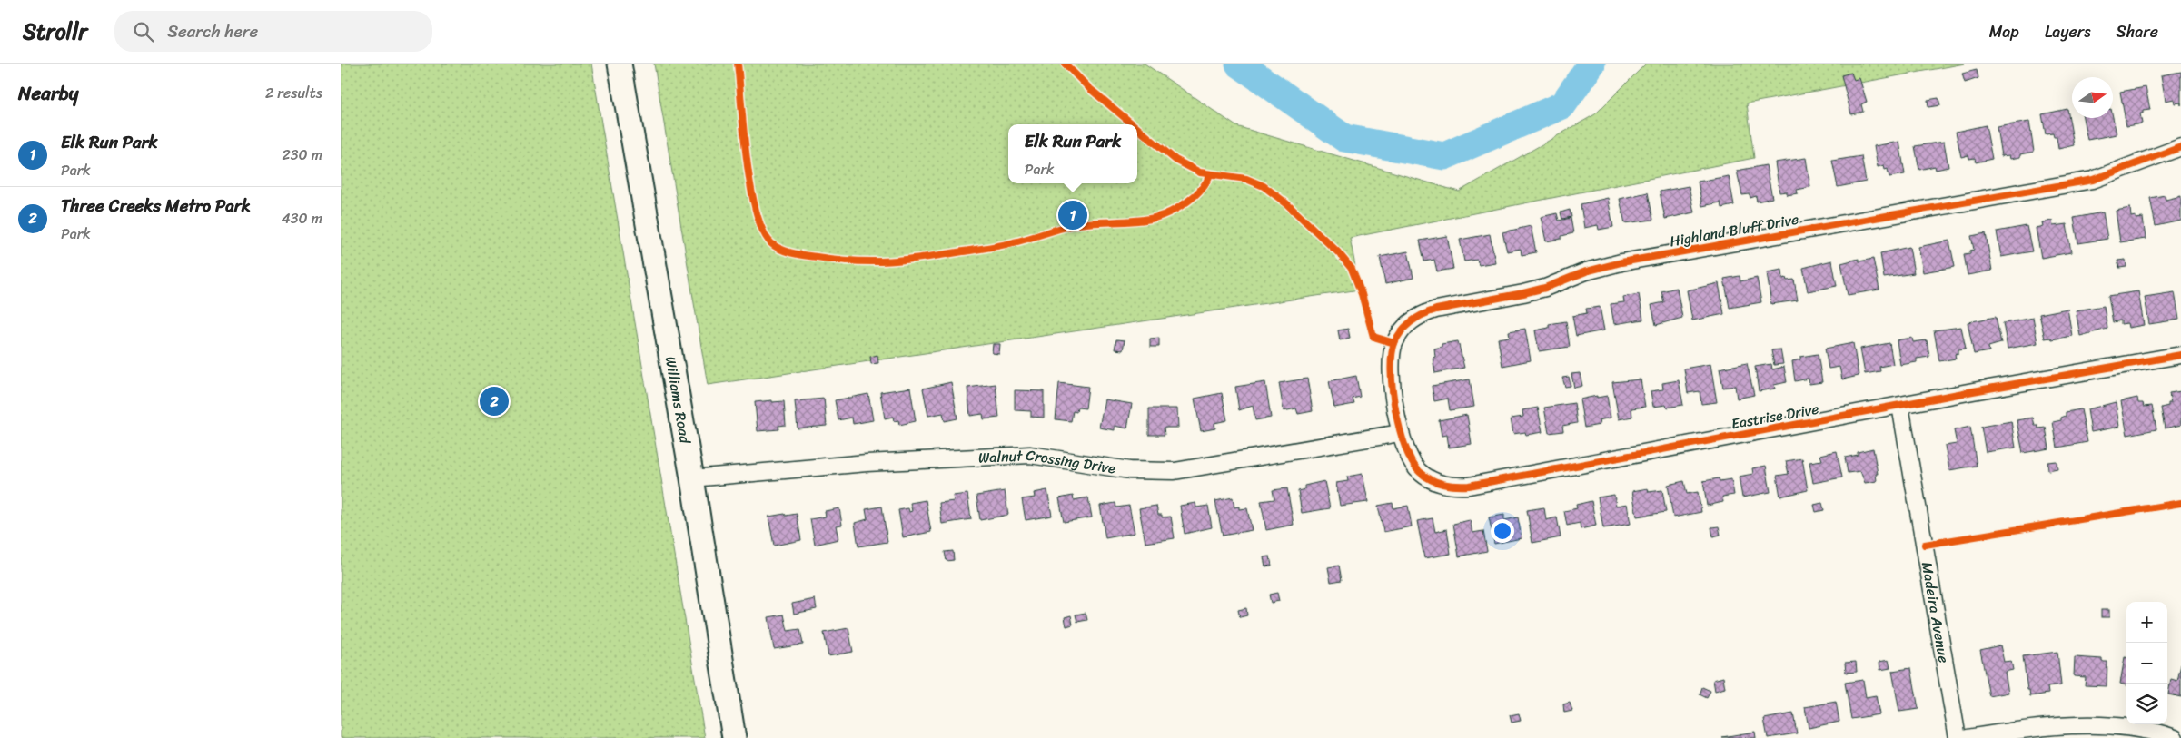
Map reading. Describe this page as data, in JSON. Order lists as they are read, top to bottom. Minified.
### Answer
{"streets":{"main road":["Williams Road"],"street":["Highland Bluff Drive","Eastrise Drive","Walnut Crossing Drive","Madeira Avenue"]},"crossings":[["Highland Bluff Drive","Eastrise Drive"],["Highland Bluff Drive","Walnut Crossing Drive"],["Williams Road","Walnut Crossing Drive"],["Eastrise Drive","Walnut Crossing Drive"],["Eastrise Drive","Madeira Avenue"]],"north":"right","page":{"header":"Strollr","search":"Search here","nav":["Map","Layers","Share"],"heading":["Nearby","2 results"],"list":[{"mark":"1","name":"Elk Run Park","note":"Park","value":"230 m"},{"mark":"2","name":"Three Creeks Metro Park","note":"Park","value":"430 m"}],"popup":["Elk Run Park","Park"],"pins":["1","2"],"map_buttons":["+","−"]}}
